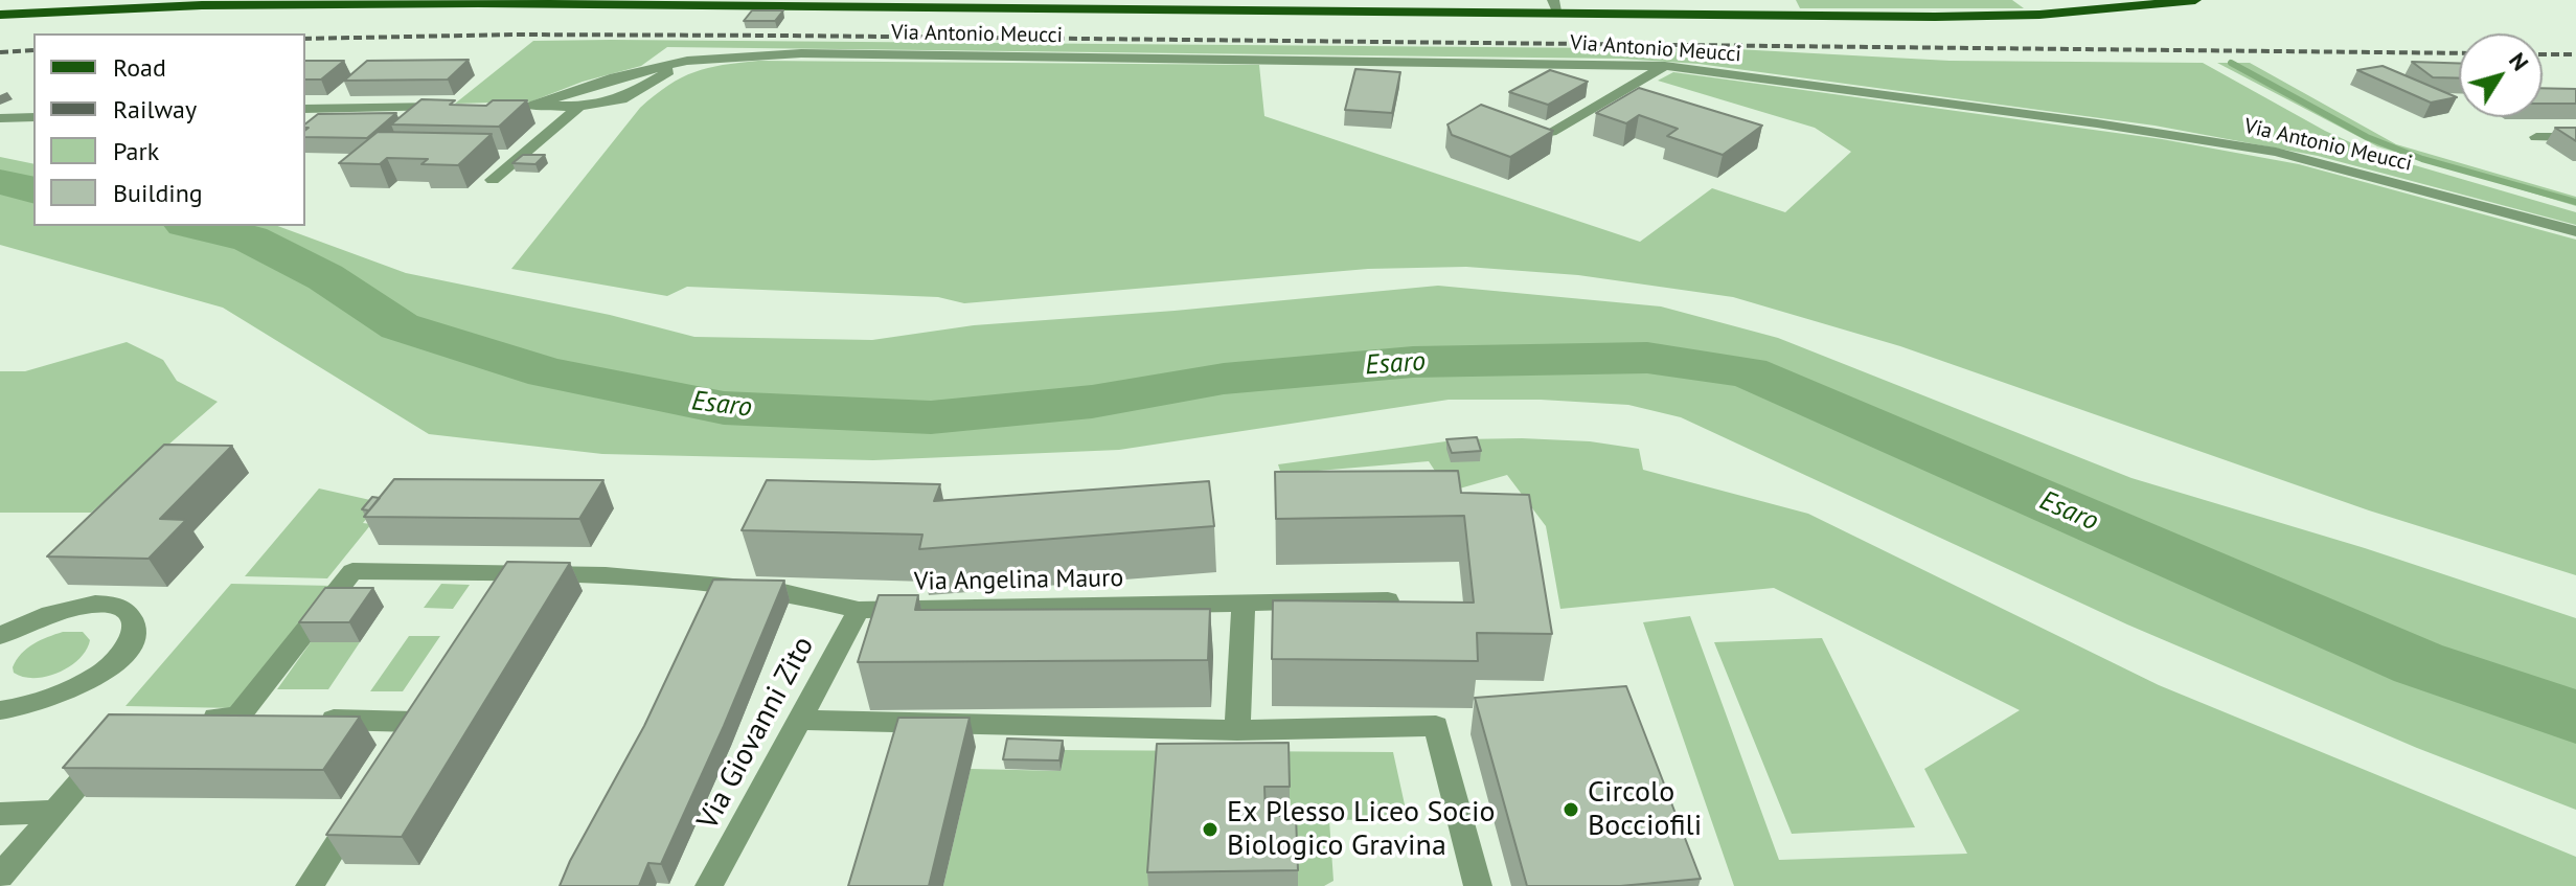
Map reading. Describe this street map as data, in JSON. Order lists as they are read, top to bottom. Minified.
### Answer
{"streets":{"street":["Via Antonio Meucci","Via Angelina Mauro","Via Giovanni Zito"]},"crossings":[["Via Angelina Mauro","Via Giovanni Zito"]],"water":["Esaro"],"places":["Circolo Bocciofili","Ex Plesso Liceo Socio Biologico Gravina"],"legend":["Road","Railway","Park","Building"],"north":"top right"}
